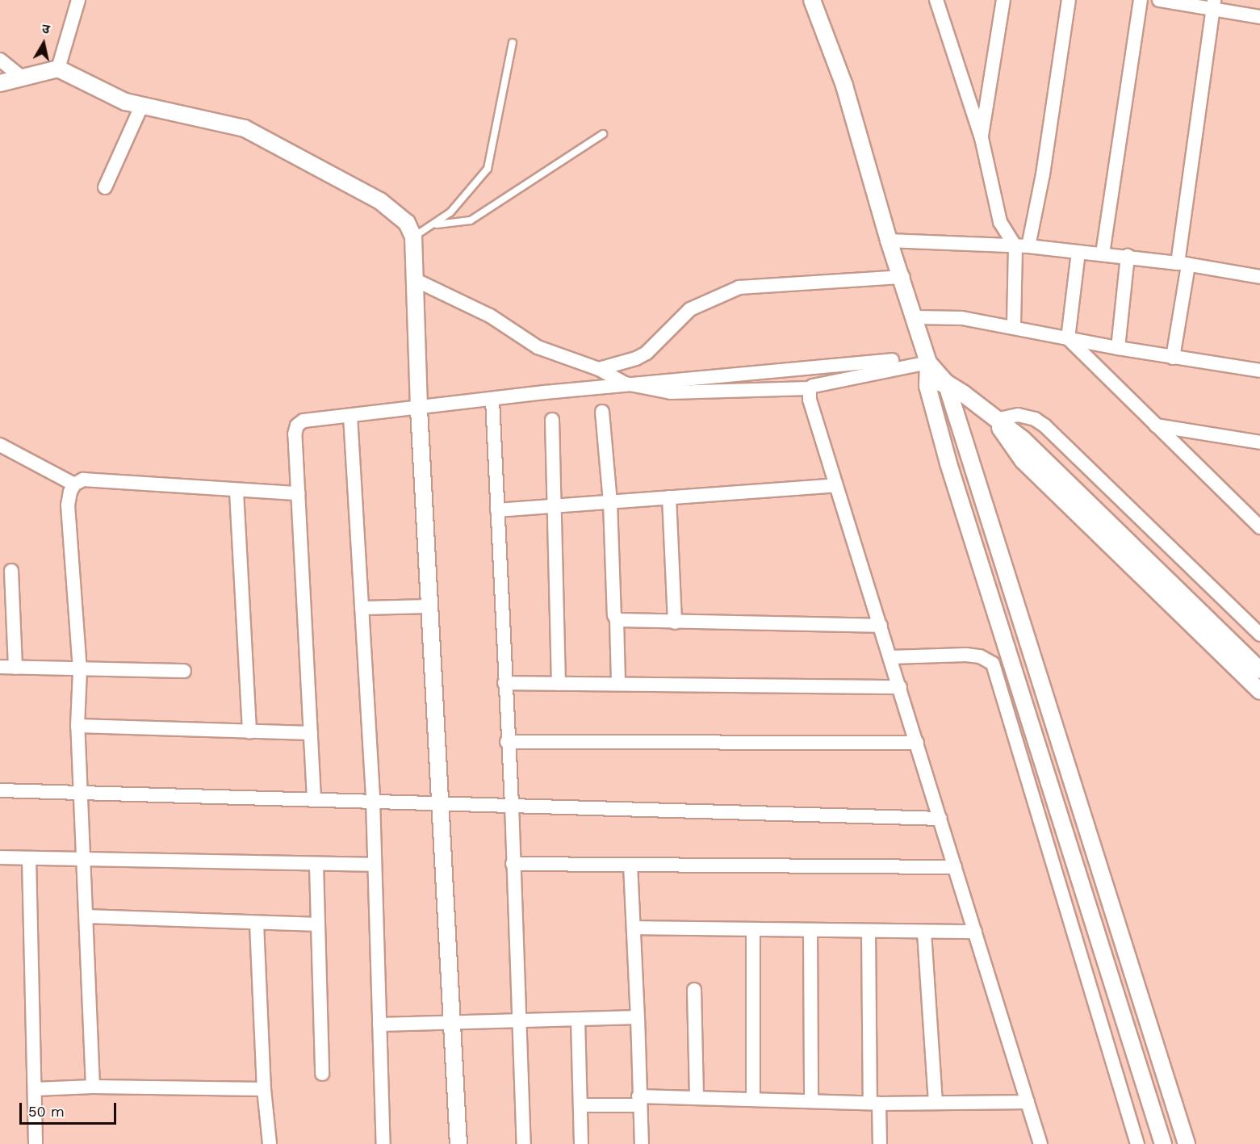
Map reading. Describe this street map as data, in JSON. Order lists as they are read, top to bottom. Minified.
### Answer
{"scale_bar":"50 m","north":"top"}
